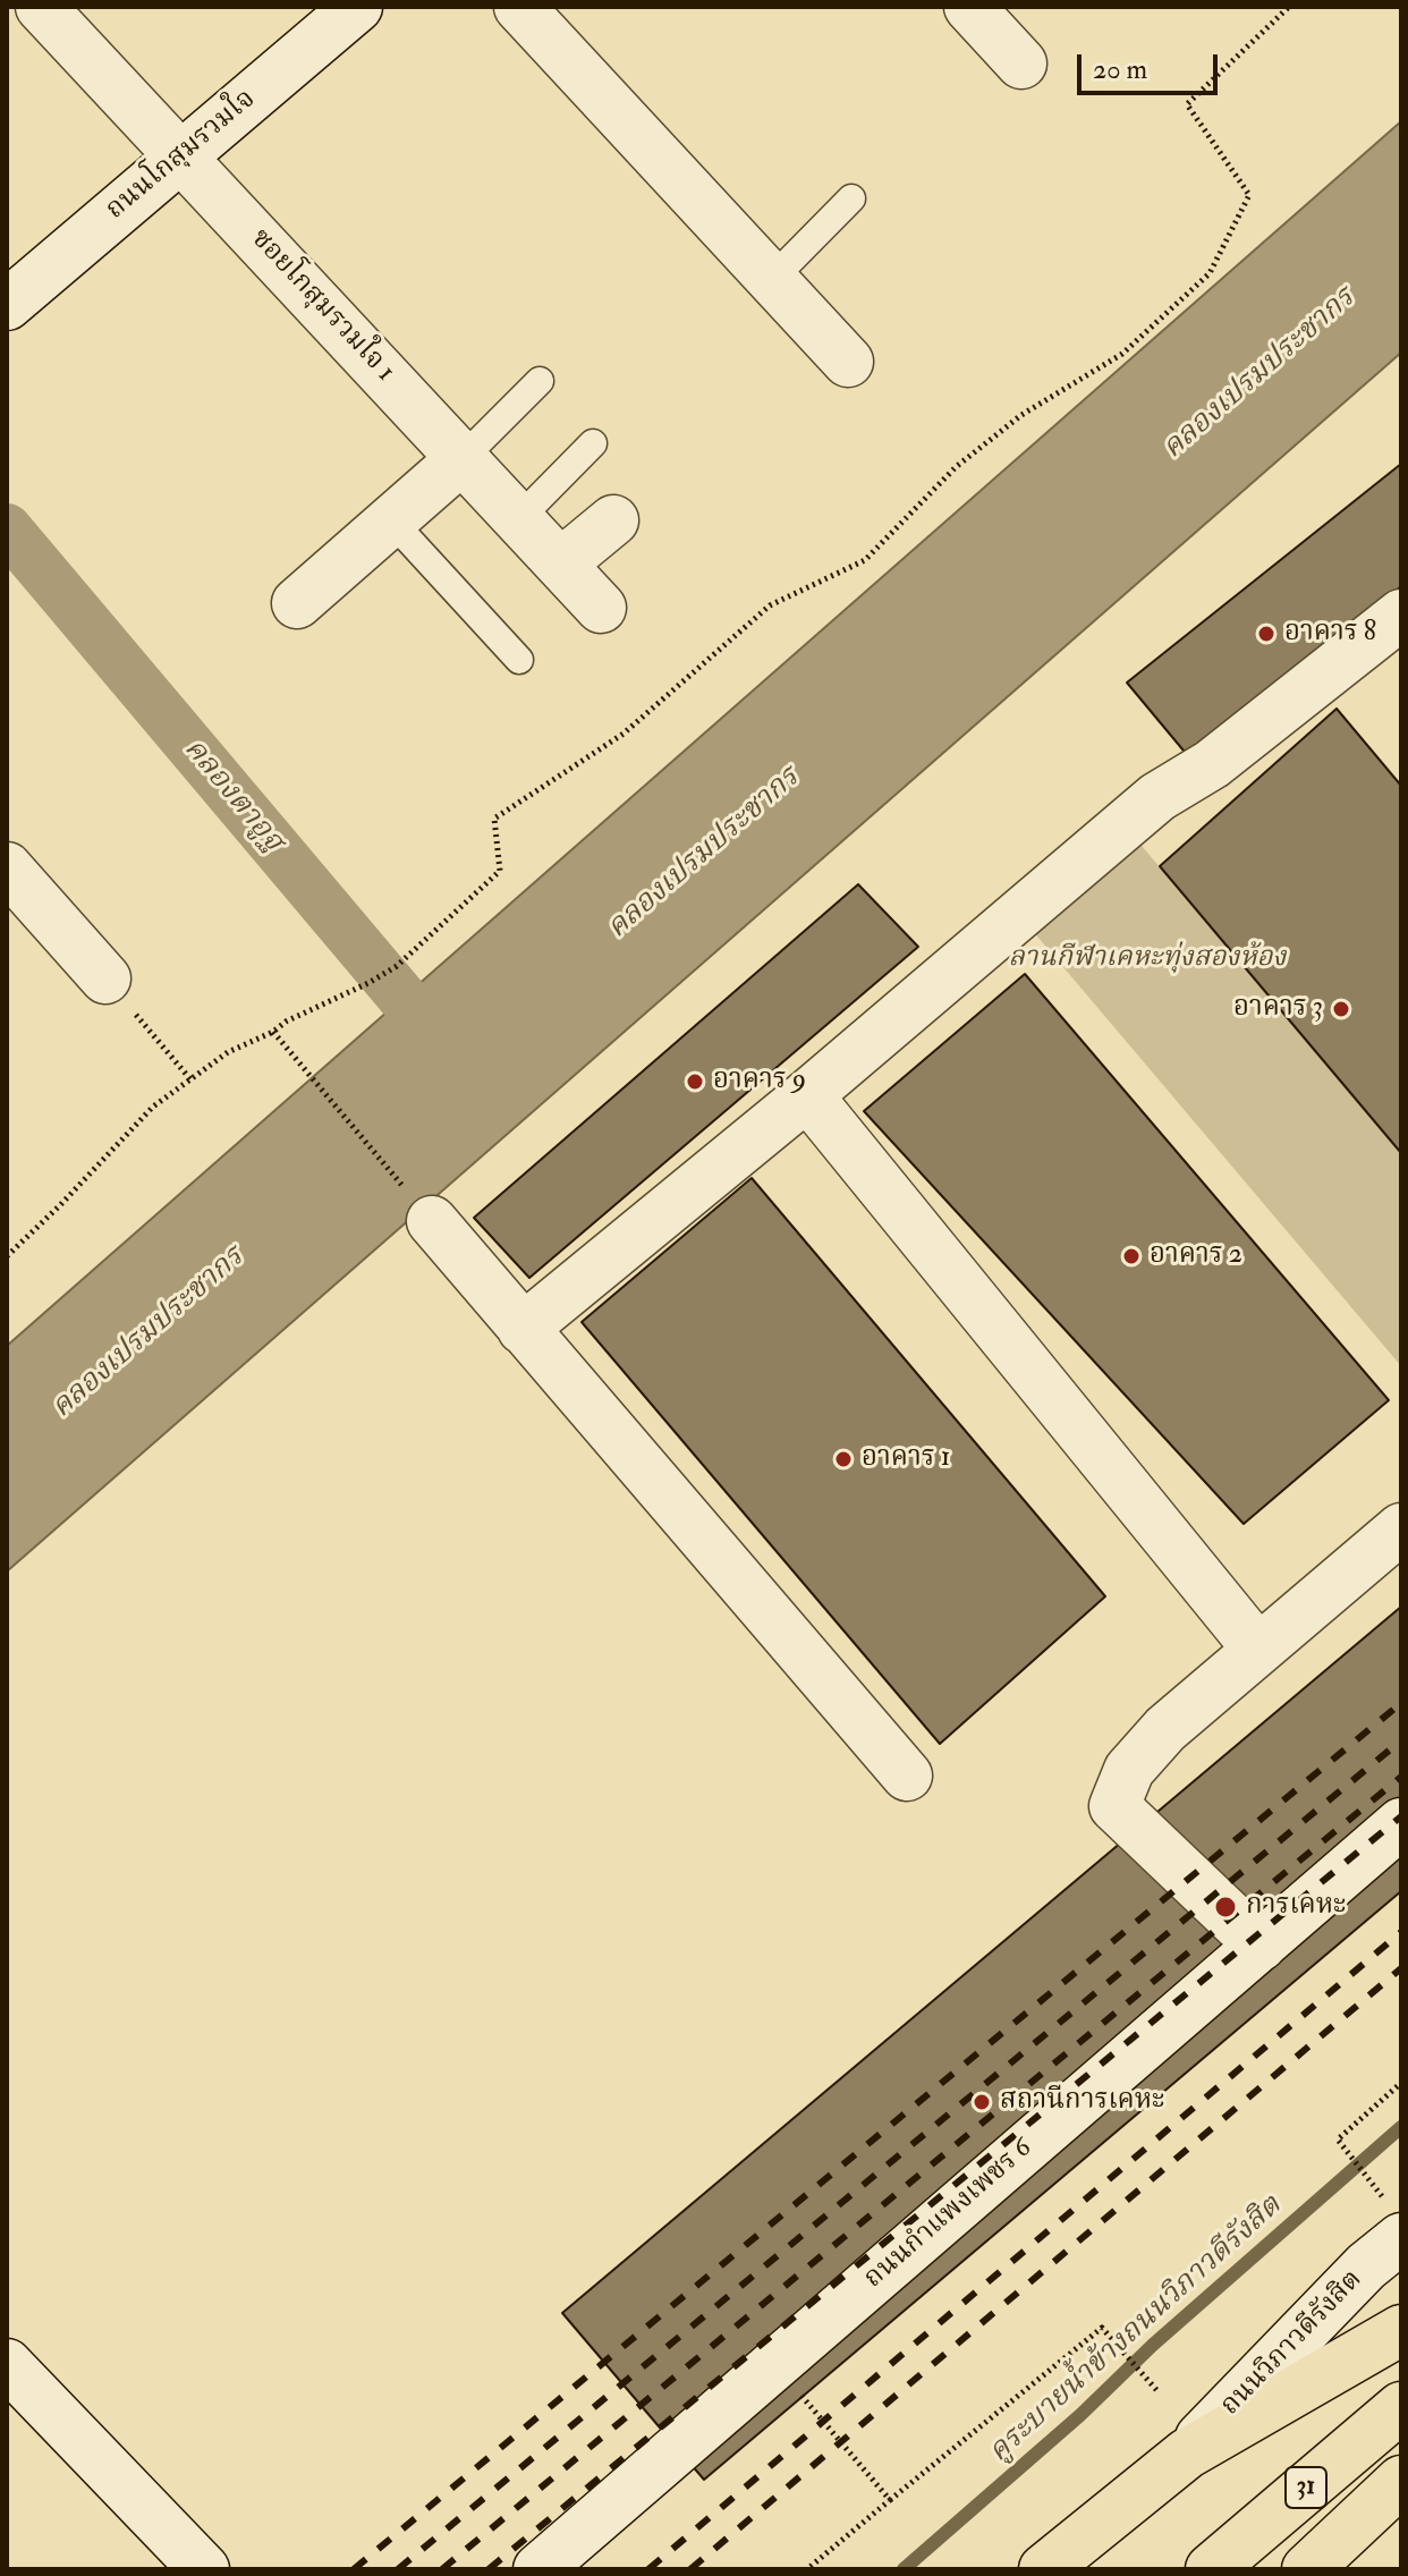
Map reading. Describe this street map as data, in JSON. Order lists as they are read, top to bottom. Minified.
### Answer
{"streets":{"highway":["ถนนวิภาวดีรังสิต","31"],"street":["ถนนโกสุมรวมใจ","ซอยโกสุมรวมใจ 1","ถนนกำแพงเพชร 6"]},"crossings":[["ถนนโกสุมรวมใจ","ซอยโกสุมรวมใจ 1"]],"water":["คลองเปรมประชากร","คลองตาอูฐ","คูระบายน้ำข้างถนนวิภาวดีรังสิต"],"parks":["ลานกีฬาเคหะทุ่งสองห้อง"],"places":["อาคาร 8","อาคาร 3","อาคาร 9","อาคาร 2","อาคาร 1","การเคหะ","สถานีการเคหะ"],"scale_bar":"20 m"}
